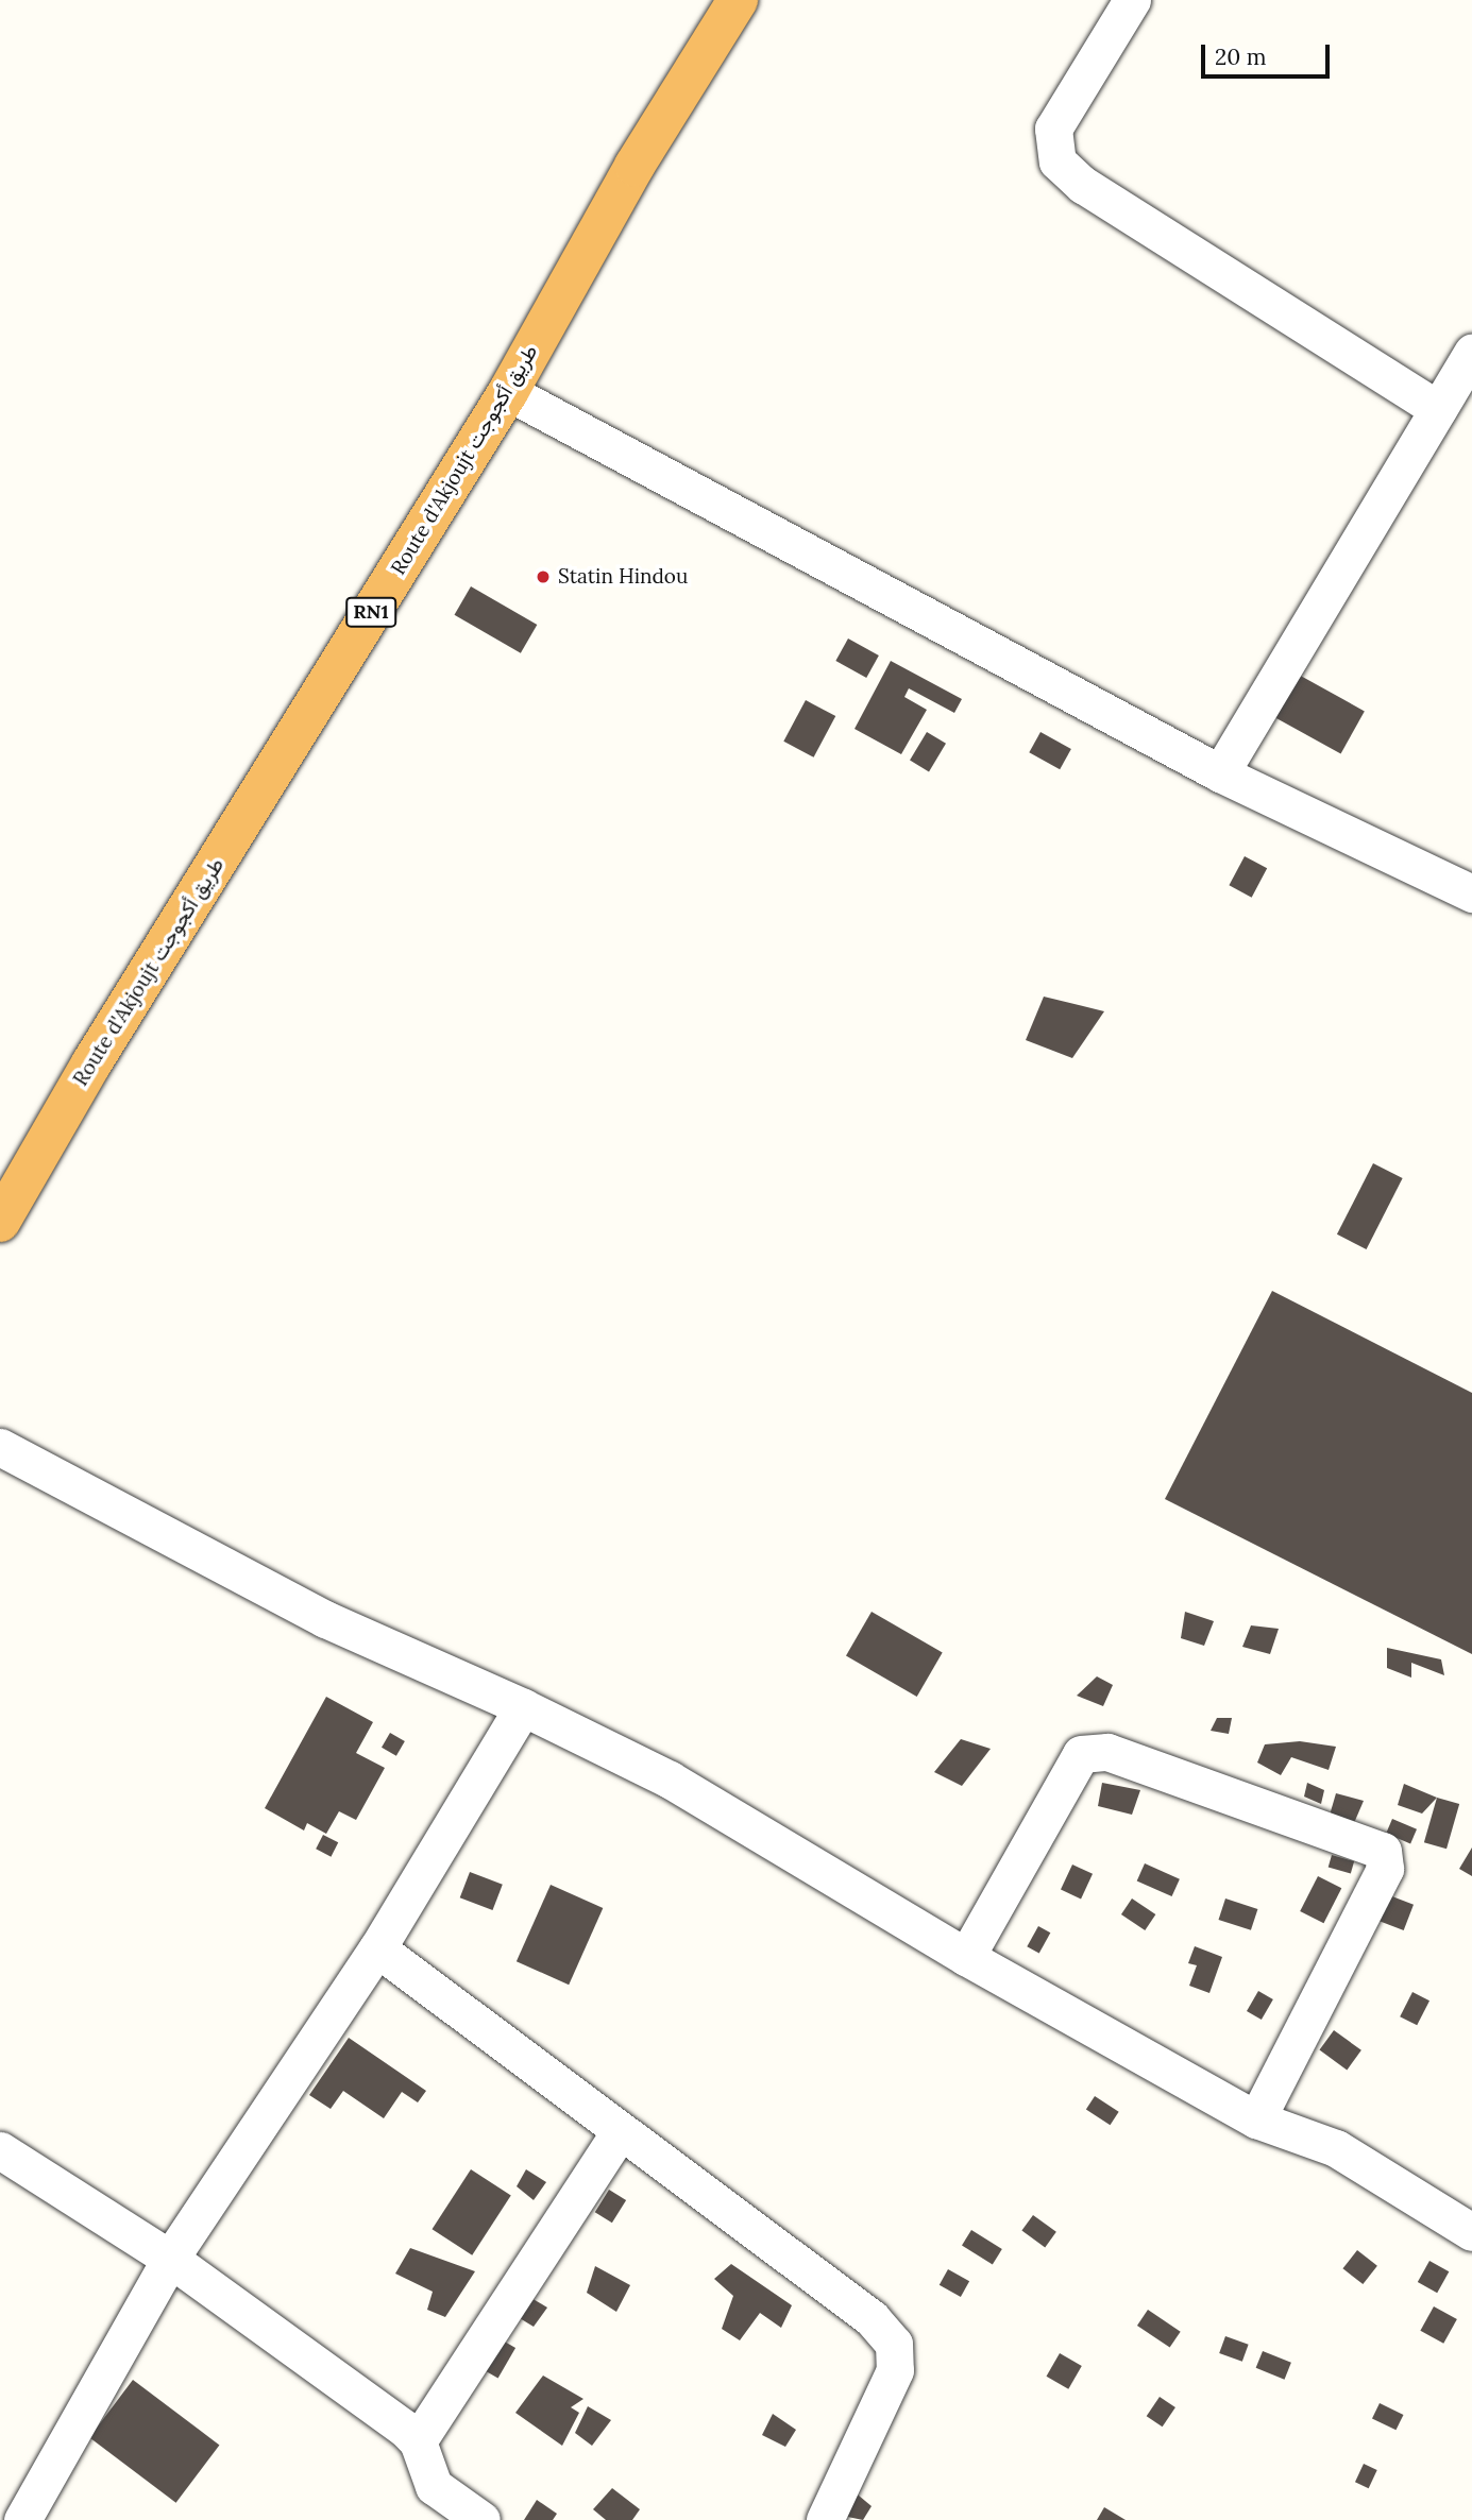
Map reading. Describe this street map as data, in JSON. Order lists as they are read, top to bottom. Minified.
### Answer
{"streets":{"highway":["Route d'Akjoujt طريق أكجوجت","RN1"]},"places":["Statin Hindou"],"scale_bar":"20 m"}
